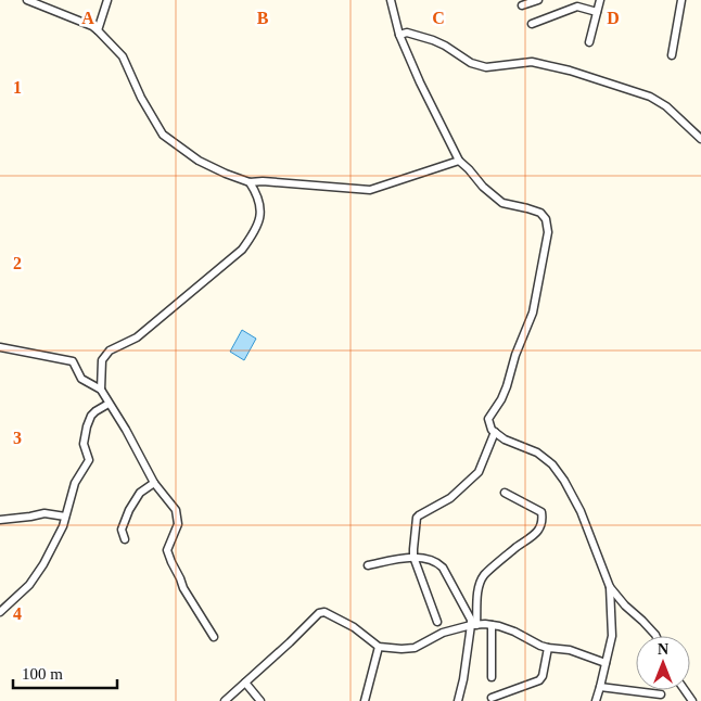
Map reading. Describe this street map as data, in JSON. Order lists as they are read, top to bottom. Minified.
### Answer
{"scale_bar":"100 m","north":"top","grid":{"columns":["A","B","C","D"],"rows":["1","2","3","4"]}}
